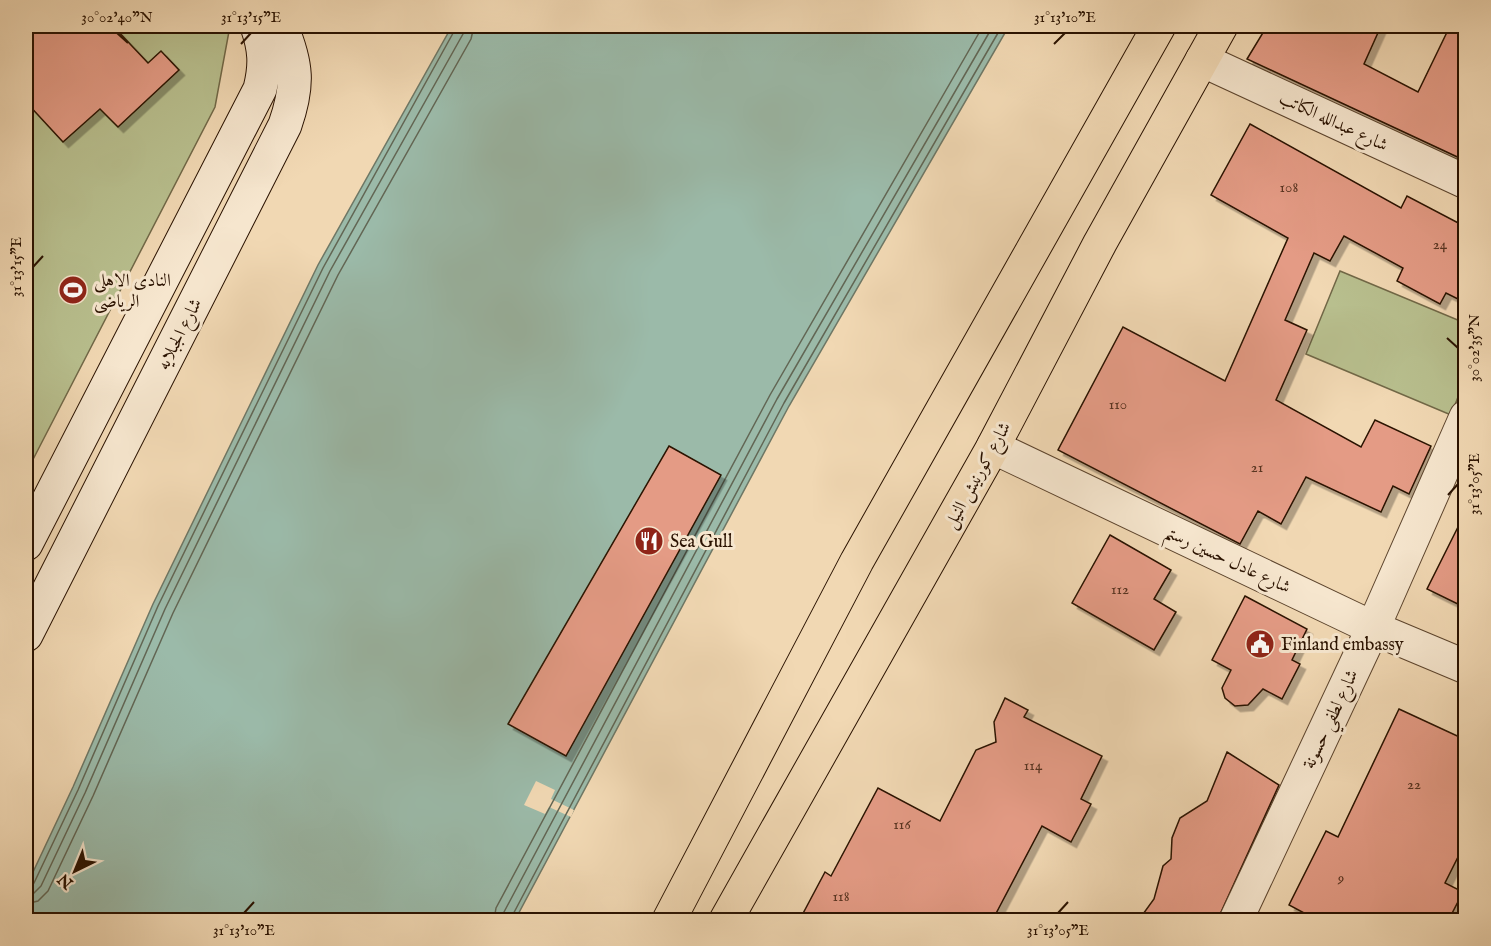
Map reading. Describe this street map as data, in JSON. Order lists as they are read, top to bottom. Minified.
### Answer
{"streets":{"main road":["شارع كورنيش النيل"],"street":["شارع عبدالله الكاتب","شارع الجبلايه","شارع عادل حسين رستم","شارع لطفي حسونة"]},"crossings":[["شارع عبدالله الكاتب","شارع كورنيش النيل"],["شارع كورنيش النيل","شارع عادل حسين رستم"],["شارع عادل حسين رستم","شارع لطفي حسونة"]],"places":{"sports":["النادى الاهلى الرياضى"],"restaurant":["Sea Gull"],"public building":["Finland embassy"]},"house_numbers":["108","24","110","21","112","114","22","116","9","118"],"north":"bottom left","coordinates":["30°02'40\"N","31°13'15\"E","31°13'10\"E","30°02'35\"N","31°13'05\"E"]}
